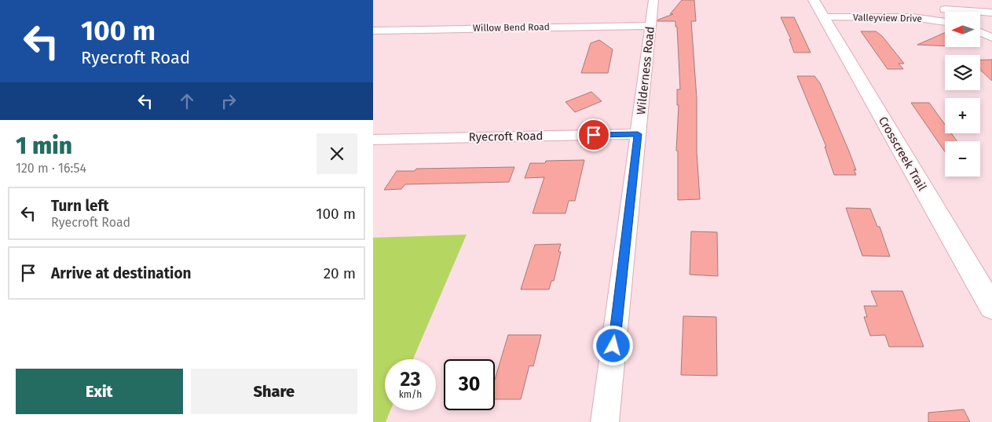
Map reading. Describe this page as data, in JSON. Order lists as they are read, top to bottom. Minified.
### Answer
{"streets":{"street":["Valleyview Drive","Willow Bend Road","Wilderness Road","Ryecroft Road","Crosscreek Trail"]},"crossings":[["Valleyview Drive","Crosscreek Trail"],["Willow Bend Road","Wilderness Road"],["Wilderness Road","Ryecroft Road"]],"north":"left","page":{"turn":["100 m","Ryecroft Road"],"map_buttons":["+","−"],"heading":["1 min","120 m · 16:54"],"list":[{"name":"Turn left","note":"Ryecroft Road","value":"100 m"},{"name":"Arrive at destination","value":"20 m"}],"speed":"23 km/h","limit":"30","buttons":["Exit","Share"]}}
